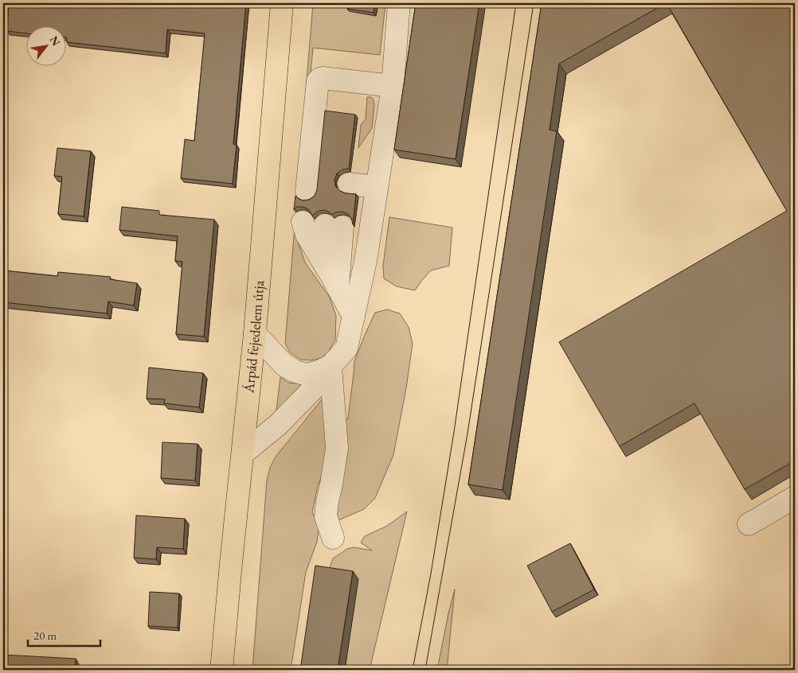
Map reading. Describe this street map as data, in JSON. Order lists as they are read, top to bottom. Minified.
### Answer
{"streets":{"main road":["Árpád fejedelem útja"]},"scale_bar":"20 m","north":"top right"}
